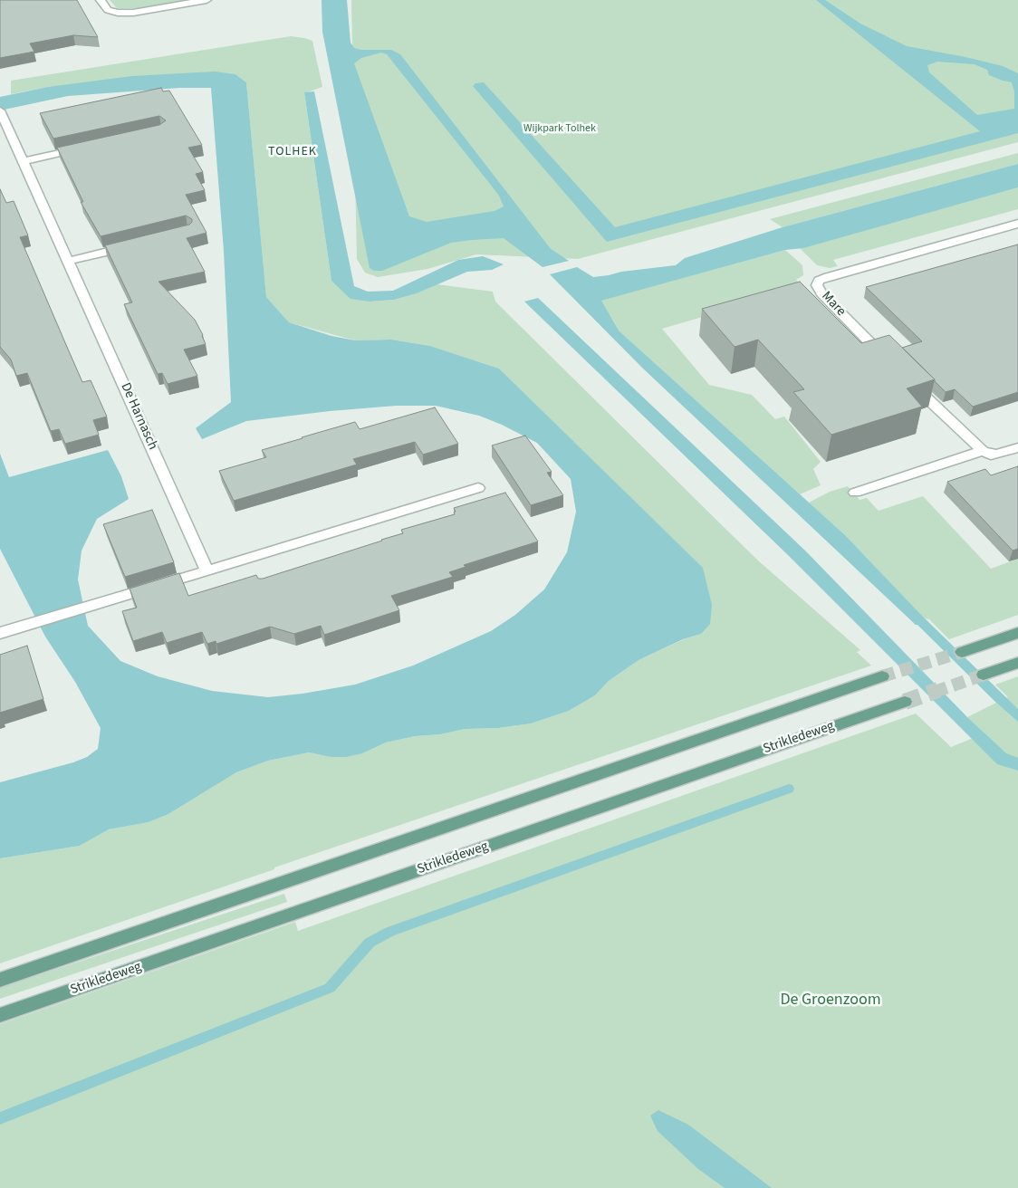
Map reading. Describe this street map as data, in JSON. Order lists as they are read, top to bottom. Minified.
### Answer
{"streets":{"main road":["Strikledeweg"],"street":["Mare","De Harnasch"]},"districts":["TOLHEK"],"parks":["Wijkpark Tolhek","De Groenzoom"]}
